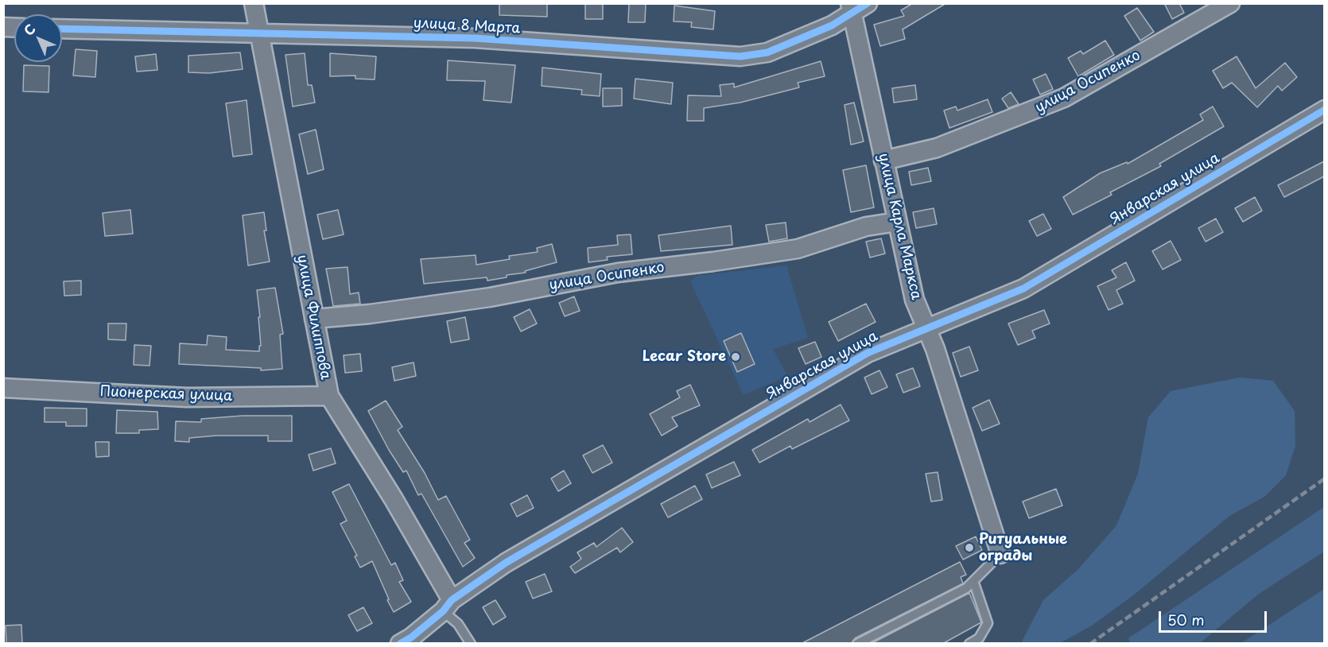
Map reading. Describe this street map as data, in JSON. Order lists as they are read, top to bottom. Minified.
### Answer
{"streets":{"street":["улица 8 Марта","улица Осипенко","Январская улица","улица Карла Маркса","улица Филиппова","Пионерская улица"]},"crossings":[["улица 8 Марта","улица Карла Маркса"],["улица 8 Марта","улица Филиппова"],["улица Осипенко","улица Карла Маркса"],["улица Осипенко","улица Филиппова"],["Январская улица","улица Карла Маркса"],["Январская улица","улица Филиппова"],["улица Филиппова","Пионерская улица"]],"places":["Lecar Store","Ритуальные ограды"],"scale_bar":"50 m","north":"top left"}
